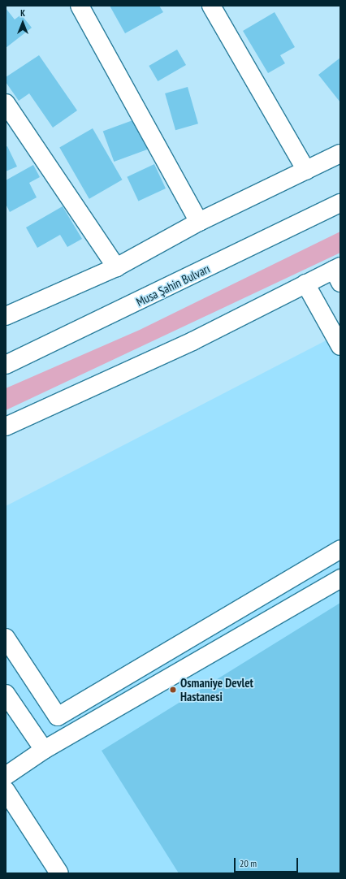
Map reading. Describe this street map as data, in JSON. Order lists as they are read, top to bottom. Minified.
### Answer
{"streets":{"street":["Musa Şahin Bulvarı"]},"places":["Osmaniye Devlet Hastanesi"],"scale_bar":"20 m","north":"top"}
